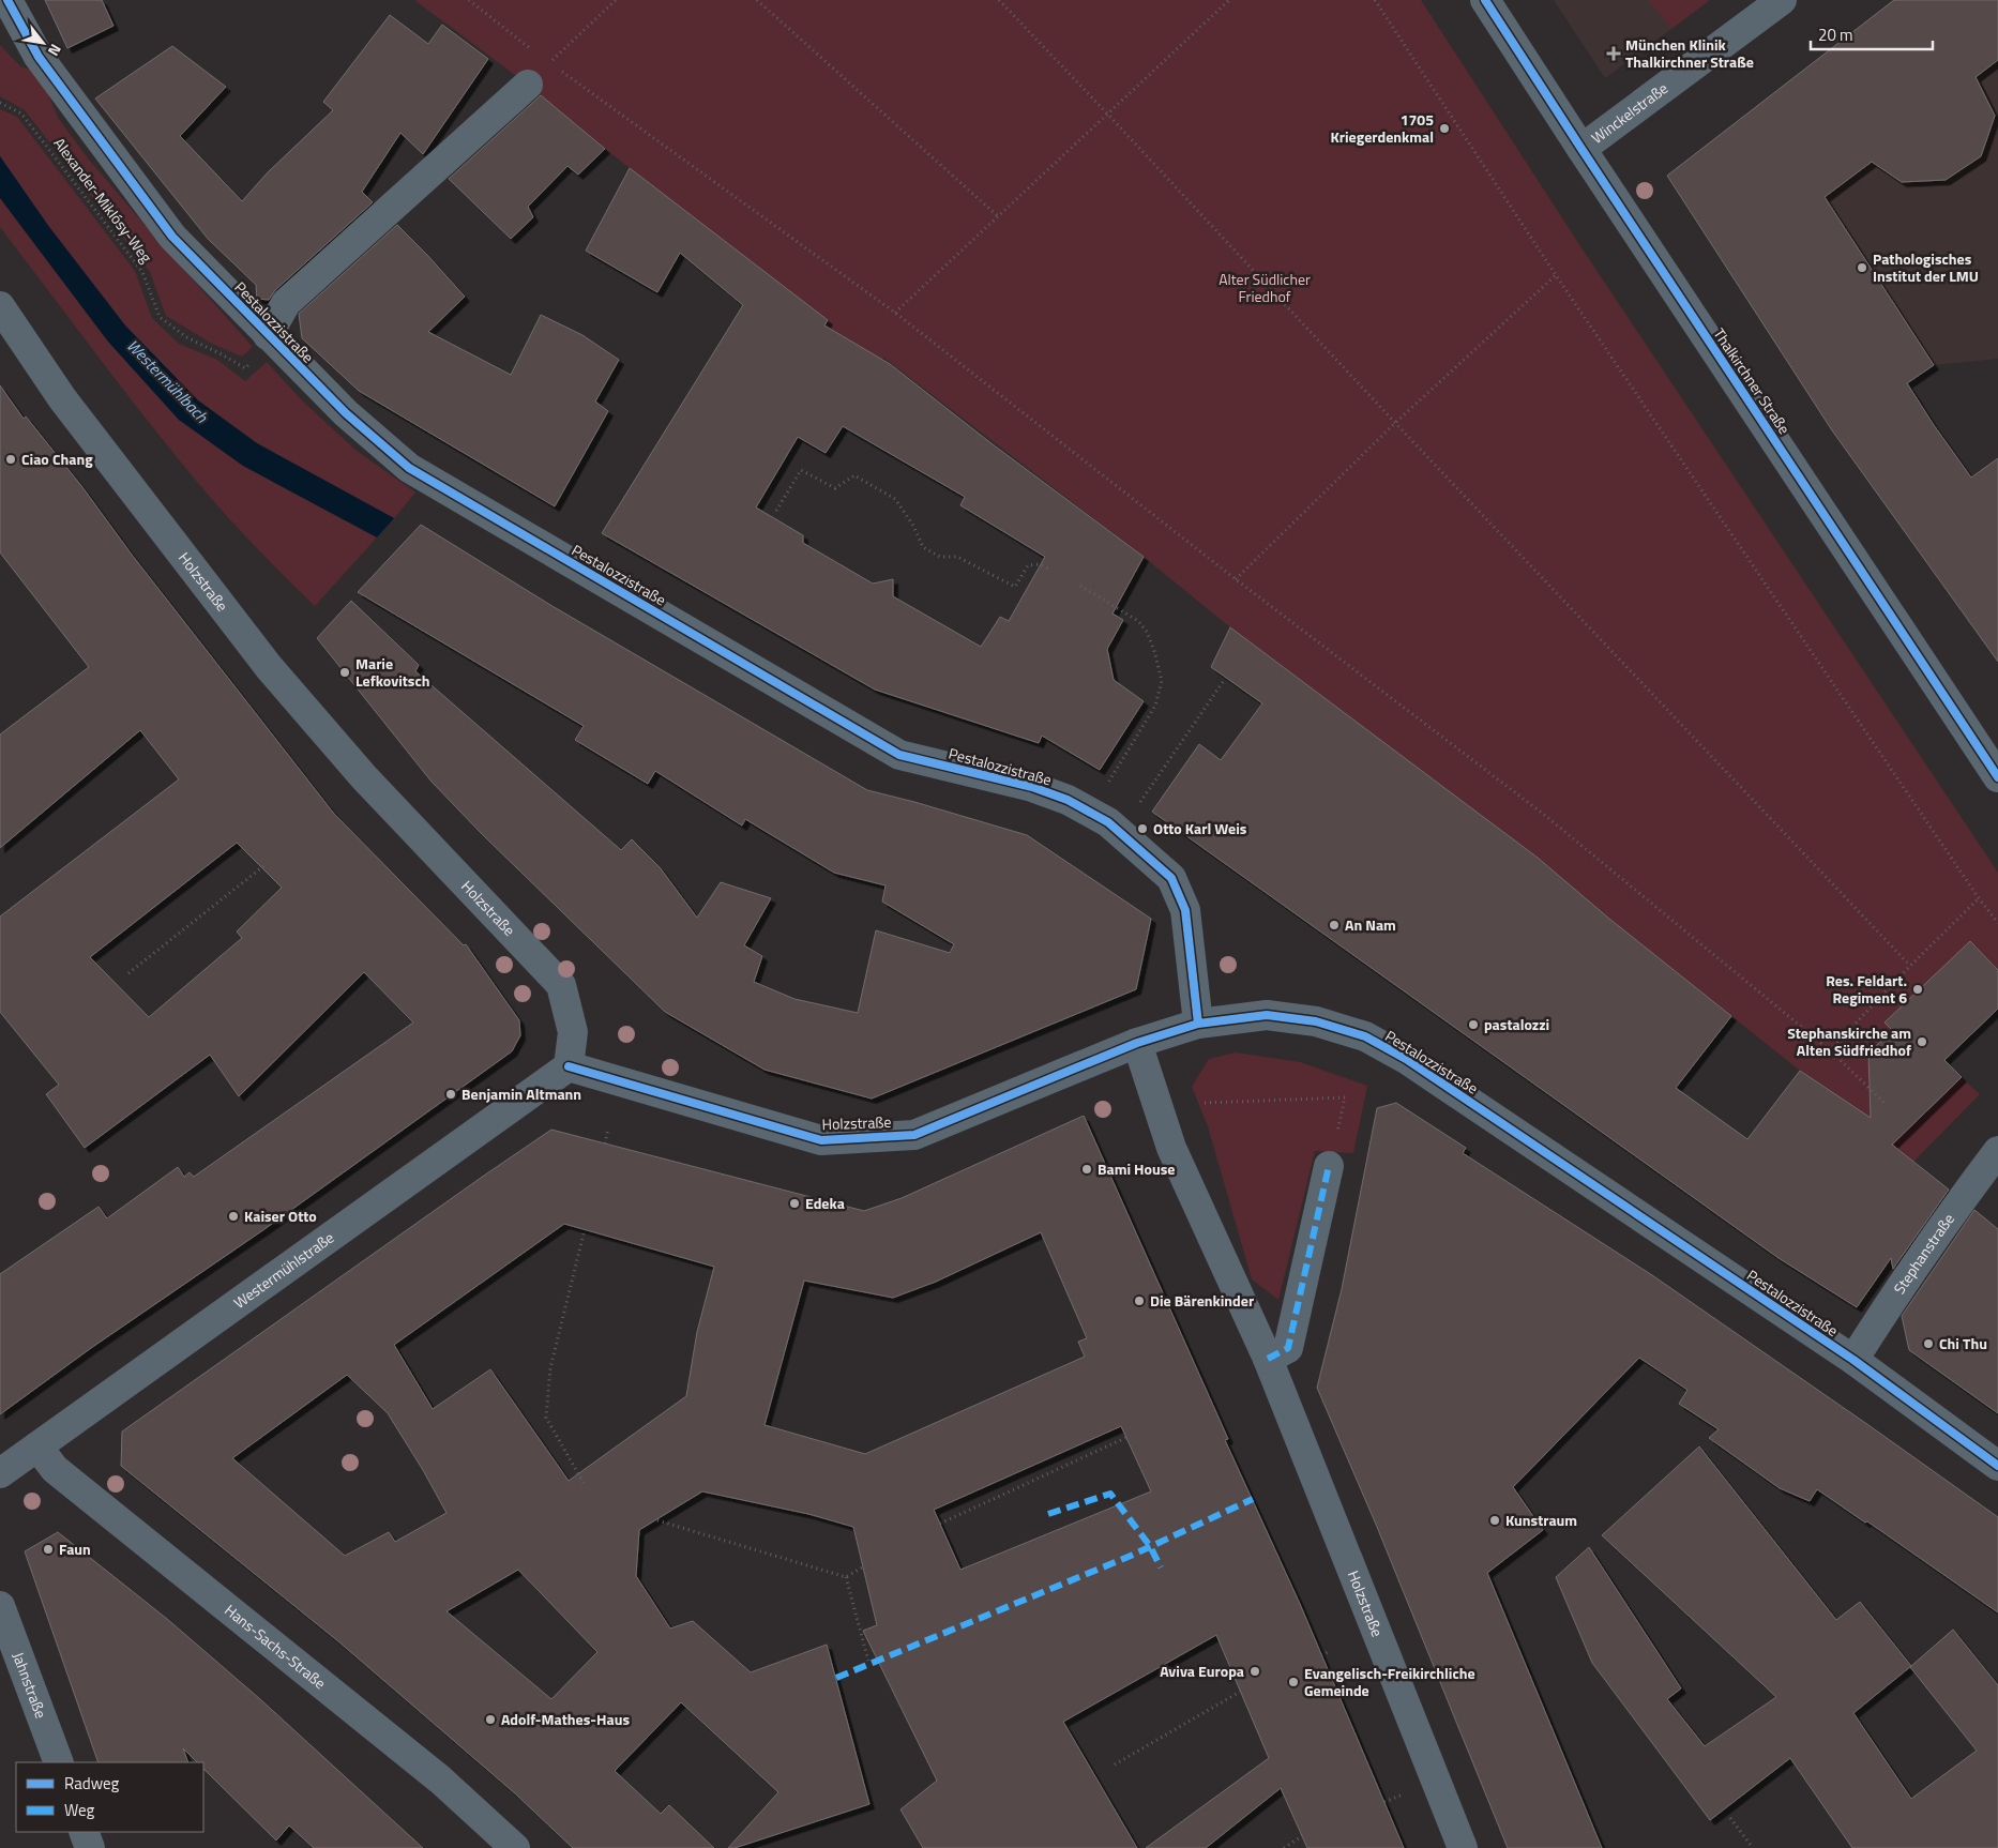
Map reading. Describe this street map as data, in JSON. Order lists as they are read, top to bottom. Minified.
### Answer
{"streets":{"street":["Winckelstraße","Pestalozzistraße","Thalkirchner Straße","Holzstraße","Stephanstraße","Westermühlstraße","Hans-Sachs-Straße","Jahnstraße"],"path":["Alexander-Miklósy-Weg"]},"crossings":[["Winckelstraße","Thalkirchner Straße"],["Alexander-Miklósy-Weg","Pestalozzistraße"],["Pestalozzistraße","Stephanstraße"],["Holzstraße","Westermühlstraße"],["Westermühlstraße","Hans-Sachs-Straße"]],"water":["Westermühlbach"],"parks":["Alter Südlicher Friedhof"],"places":{"health":["München Klinik Thalkirchner Straße"],"other":["1705 Kriegerdenkmal","Pathologisches Institut der LMU","Ciao Chang","Marie Lefkovitsch","Otto Karl Weis","An Nam","Res. Feldart. Regiment 6","pastalozzi","Stephanskirche am Alten Südfriedhof","Benjamin Altmann","Bami House","Edeka","Kaiser Otto","Die Bärenkinder","Chi Thu","Kunstraum","Faun","Aviva Europa","Evangelisch-Freikirchliche Gemeinde","Adolf-Mathes-Haus"]},"legend":["Radweg","Weg"],"scale_bar":"20 m","north":"bottom right"}
